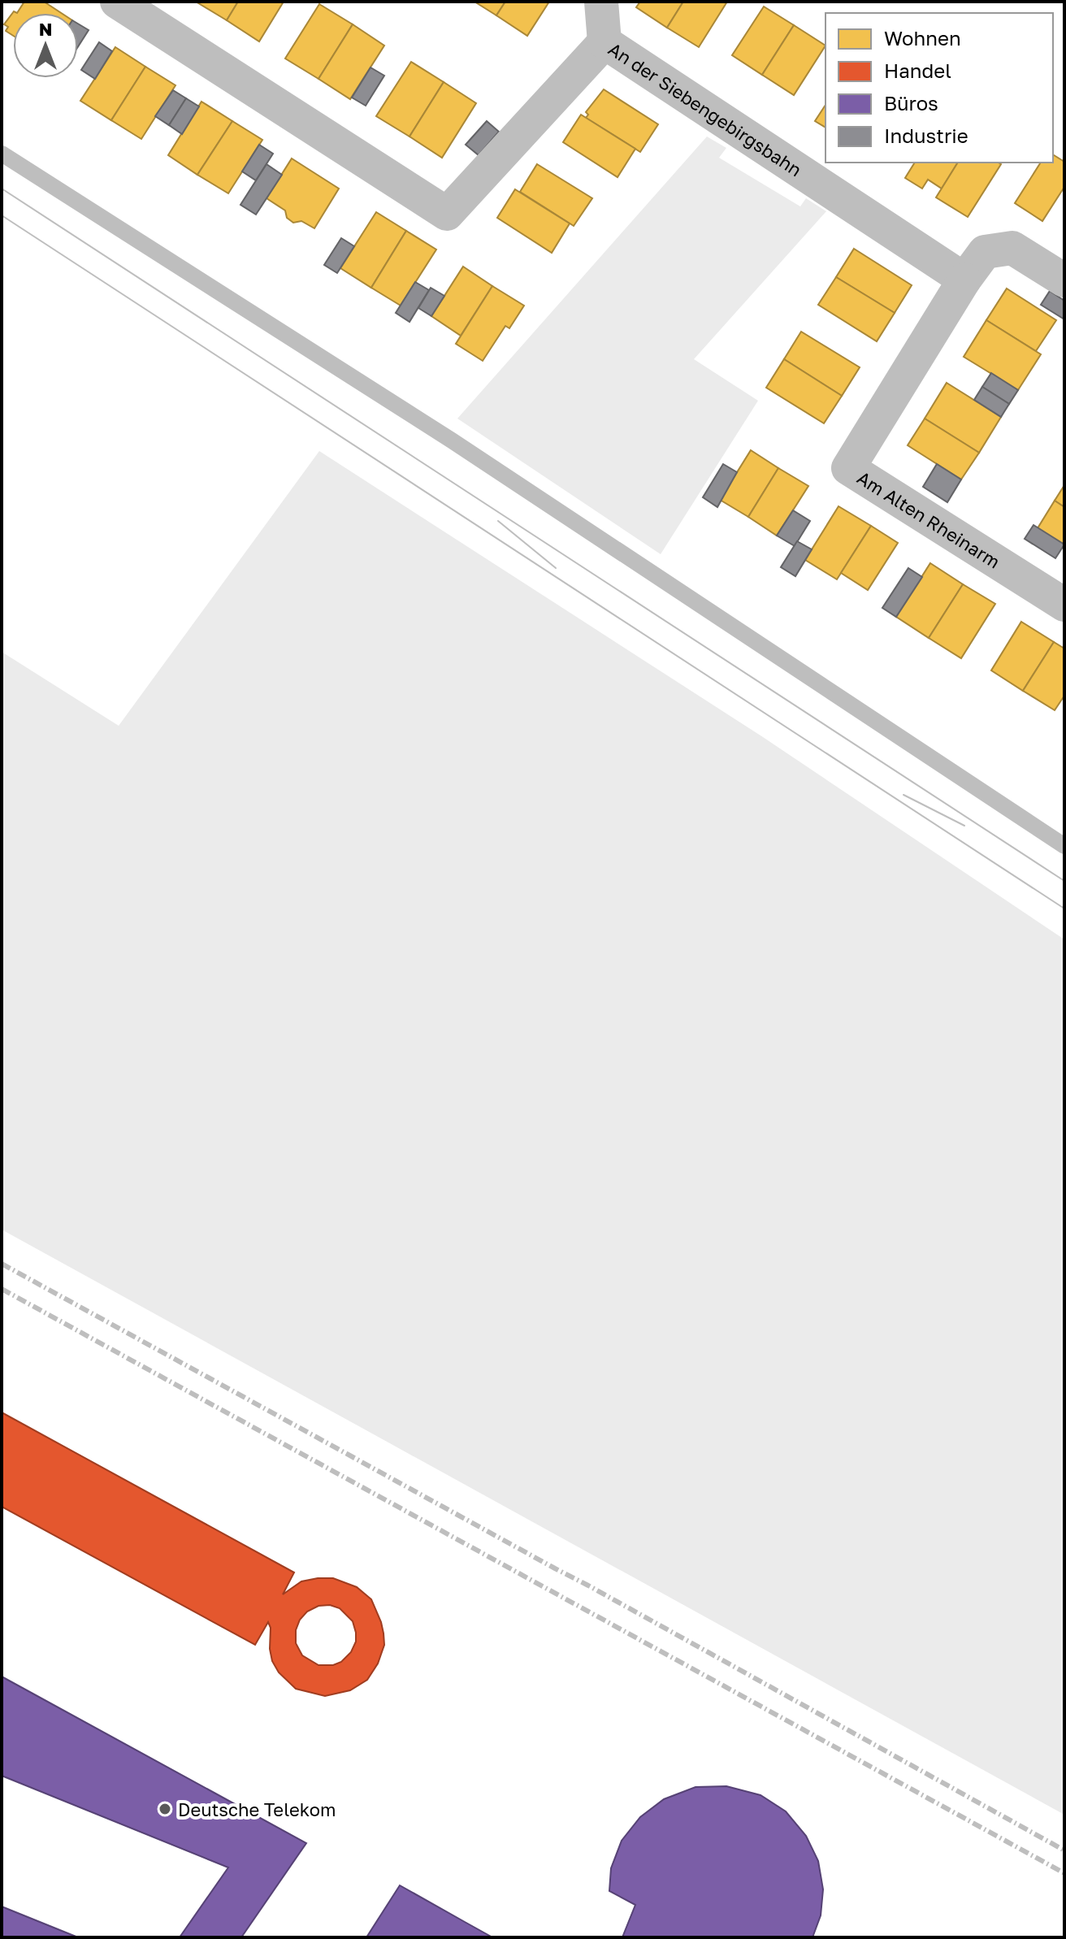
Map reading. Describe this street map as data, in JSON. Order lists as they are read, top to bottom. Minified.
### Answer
{"streets":{"street":["An der Siebengebirgsbahn","Am Alten Rheinarm"]},"crossings":[["An der Siebengebirgsbahn","Am Alten Rheinarm"]],"places":["Deutsche Telekom"],"legend":["Wohnen","Handel","Büros","Industrie"],"north":"top"}
